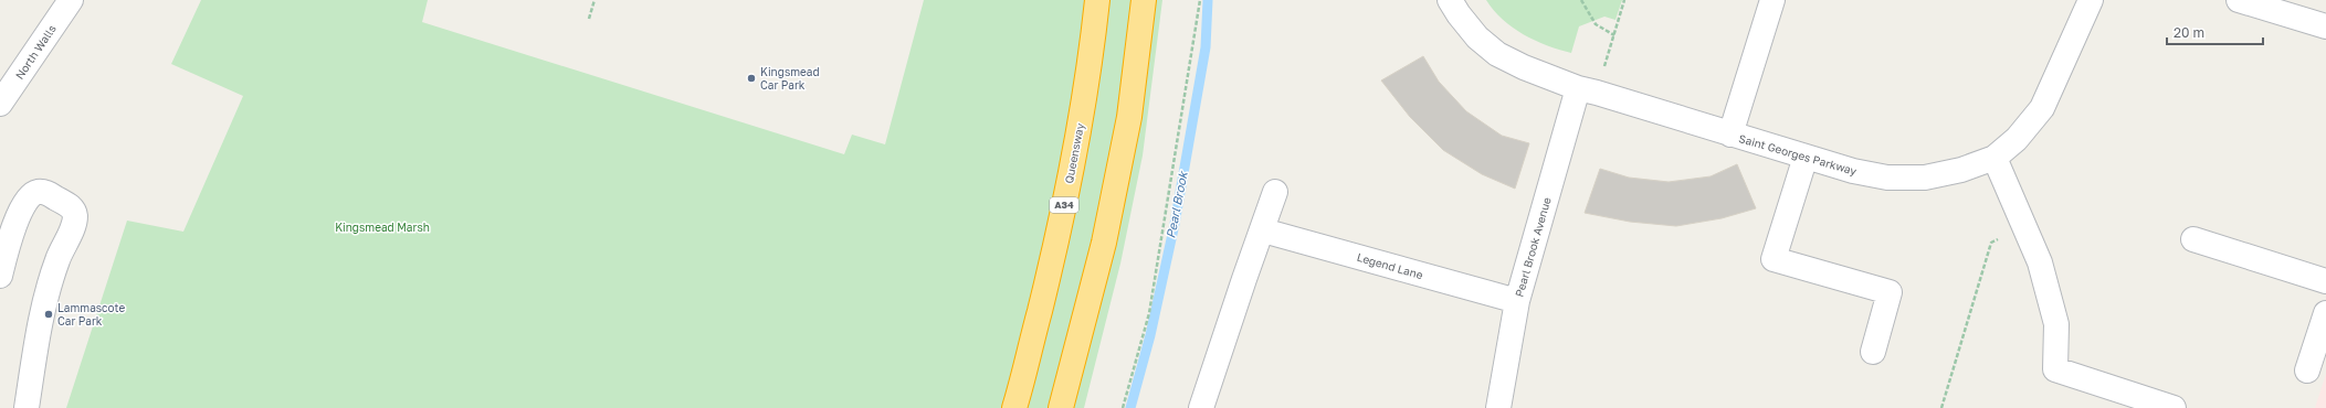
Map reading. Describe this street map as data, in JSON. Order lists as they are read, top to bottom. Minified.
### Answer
{"streets":{"highway":["Queensway","A34"],"street":["North Walls","Saint Georges Parkway","Pearl Brook Avenue","Legend Lane"]},"crossings":[["Saint Georges Parkway","Pearl Brook Avenue"],["Pearl Brook Avenue","Legend Lane"]],"water":["Pearl Brook"],"parks":["Kingsmead Marsh"],"places":["Kingsmead Car Park","Lammascote Car Park"],"scale_bar":"20 m"}
